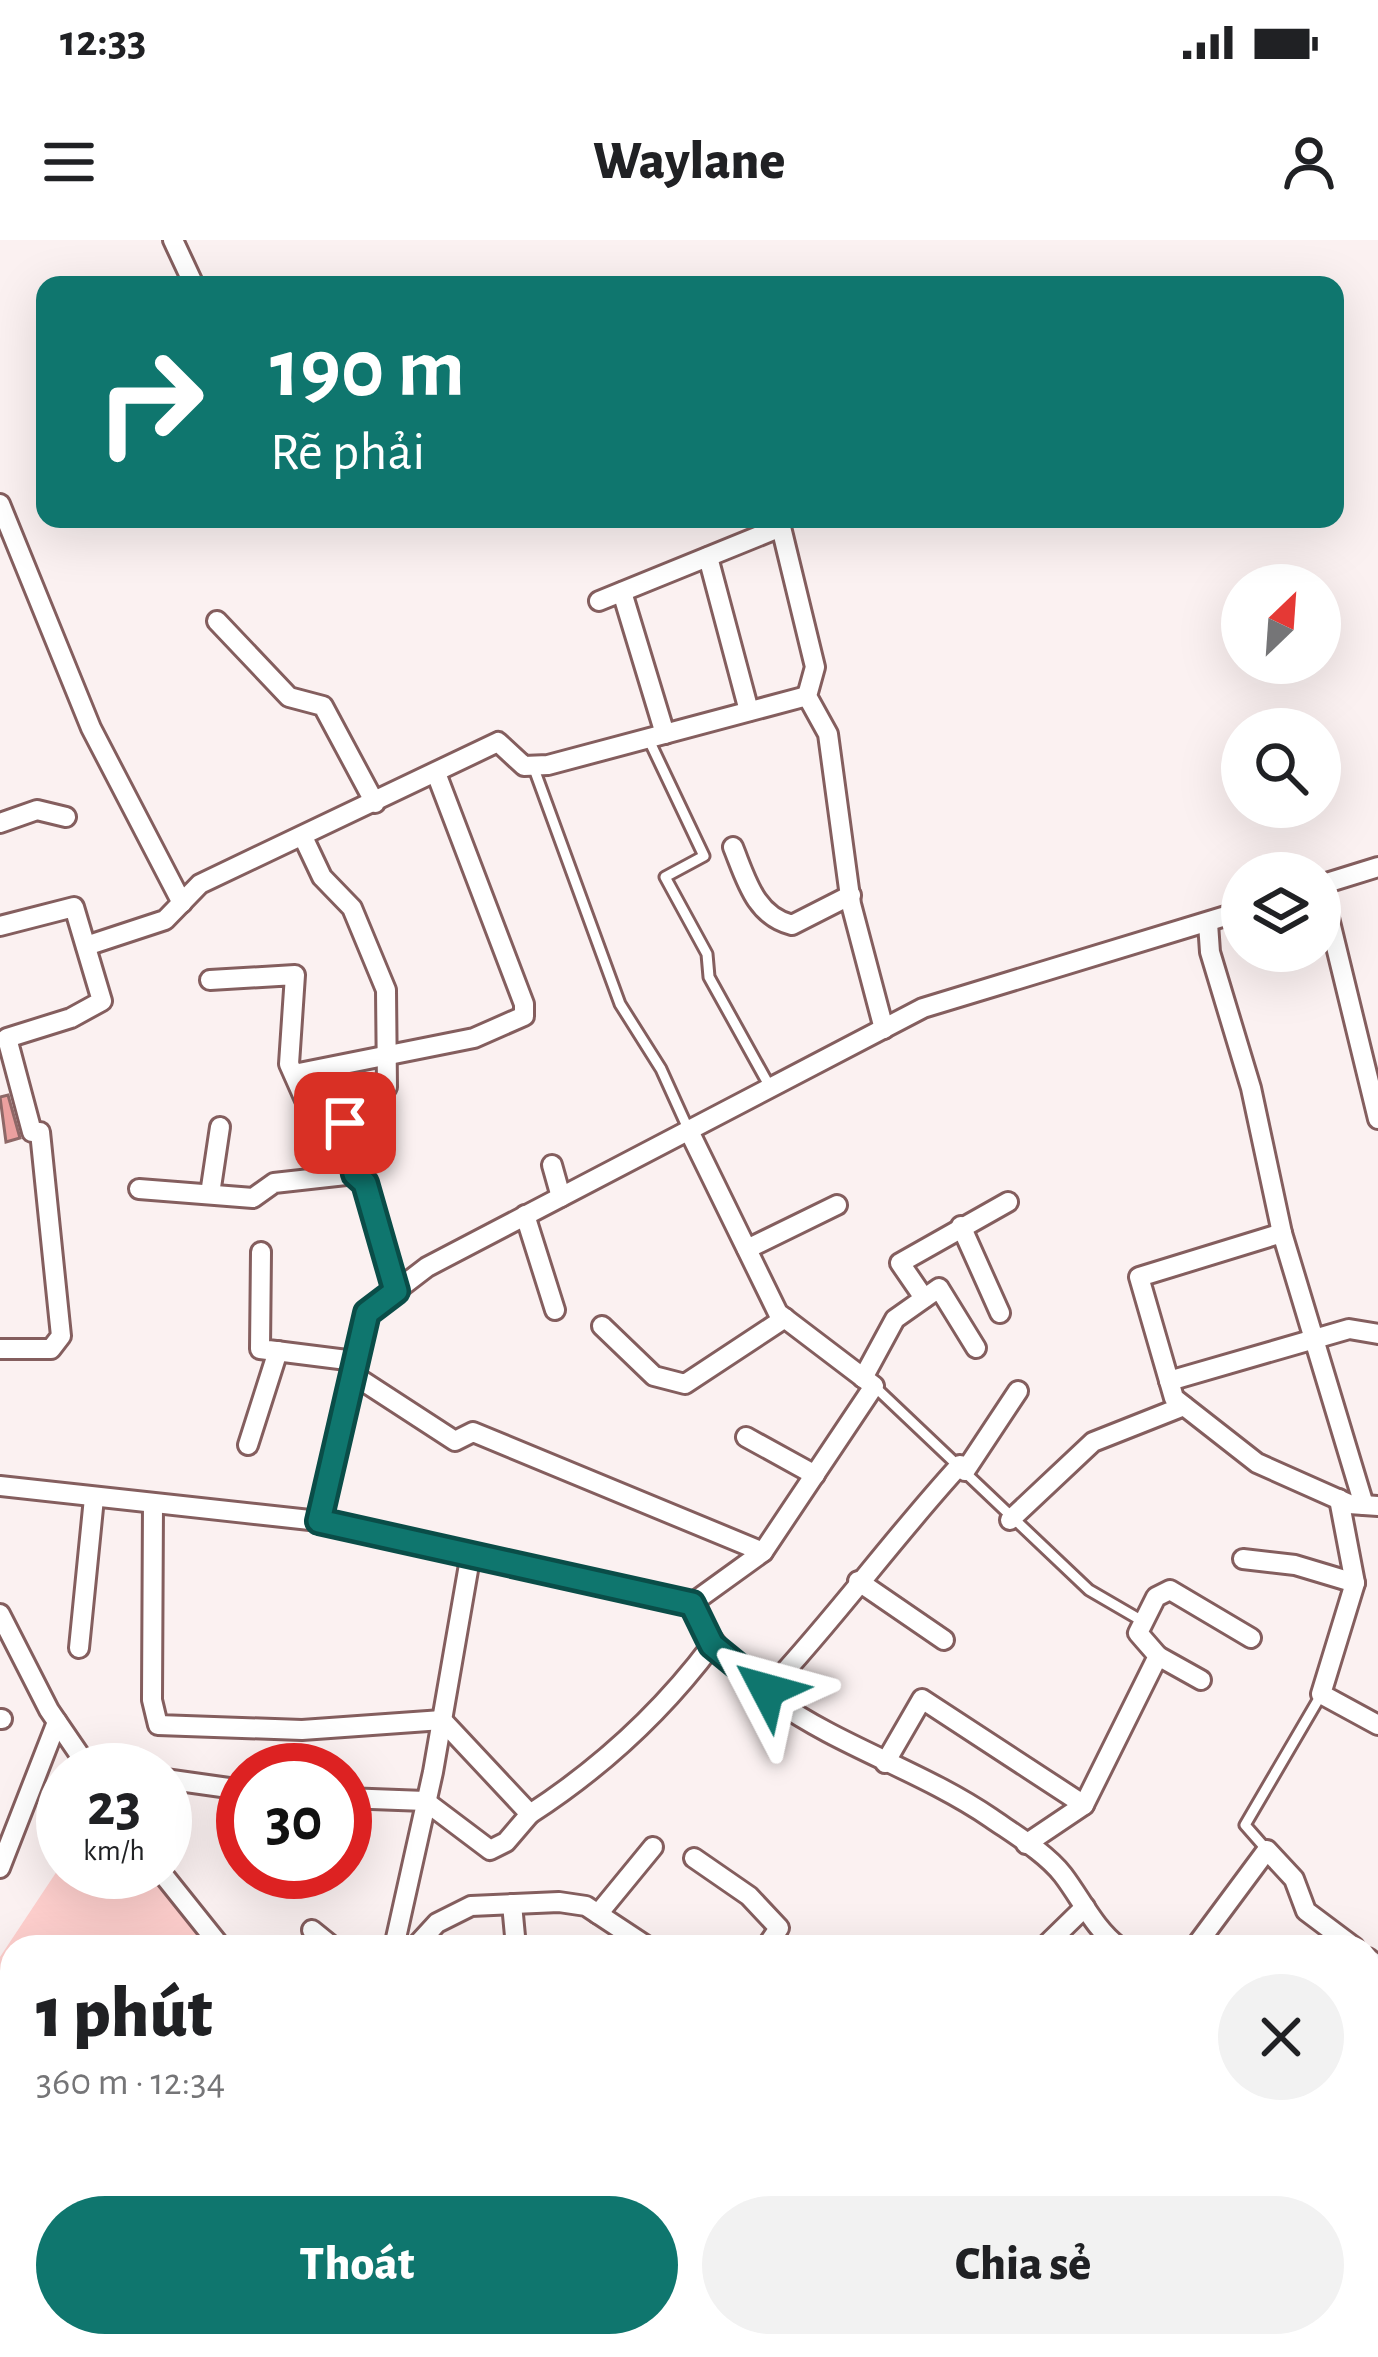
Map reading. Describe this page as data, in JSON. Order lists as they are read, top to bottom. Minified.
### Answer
{"north":"top right","page":{"status":"12:33","header":"Waylane","turn":["190 m","Rẽ phải"],"speed":"23 km/h","limit":"30","heading":["1 phút","360 m · 12:34"],"buttons":["Thoát","Chia sẻ"]}}
